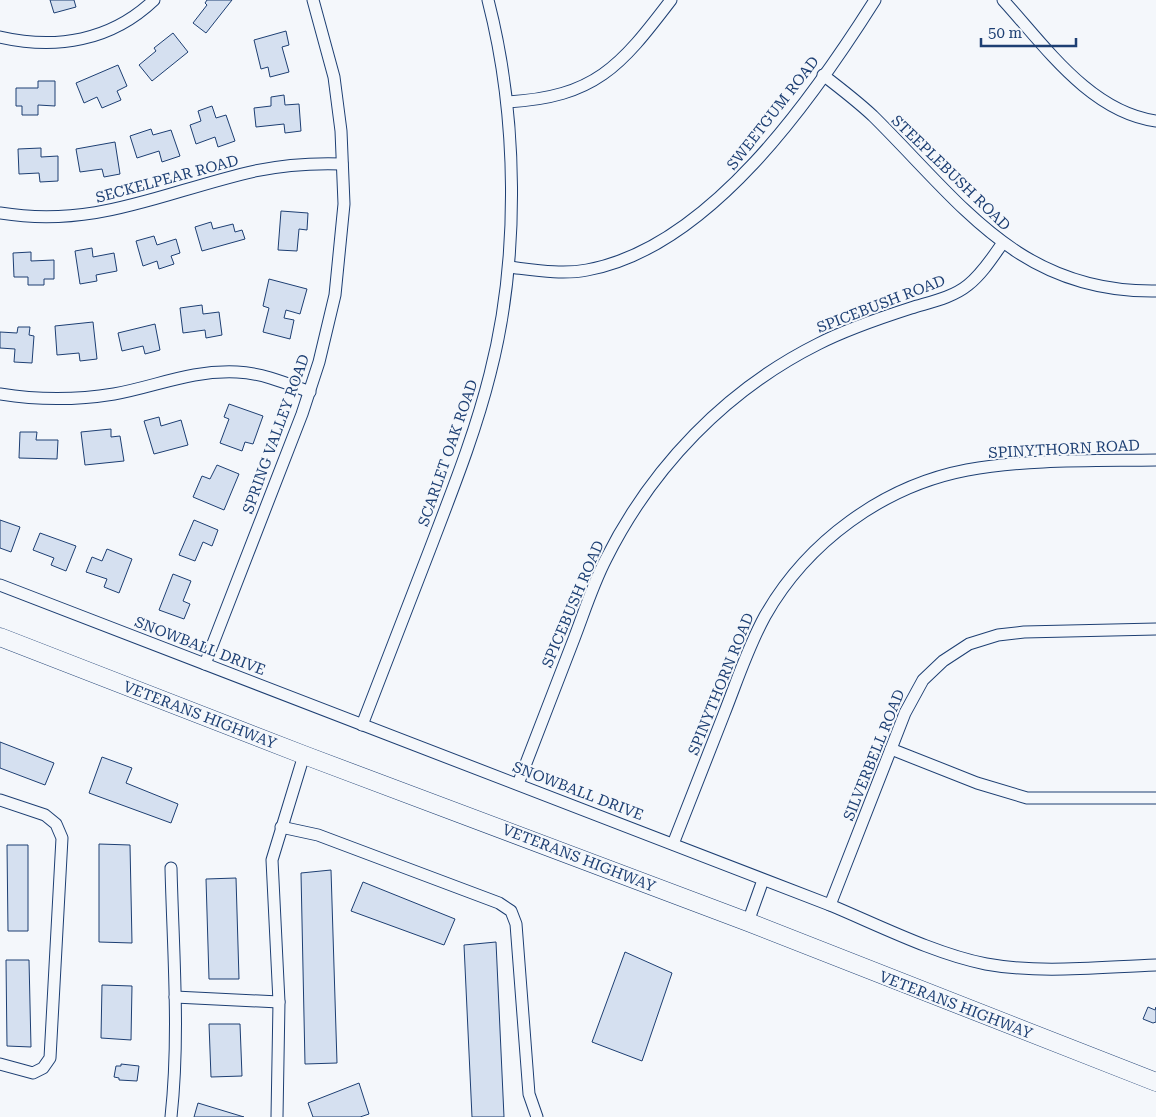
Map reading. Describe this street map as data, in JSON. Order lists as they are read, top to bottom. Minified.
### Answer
{"streets":{"main road":["VETERANS HIGHWAY"],"street":["SWEETGUM ROAD","STEEPLEBUSH ROAD","SECKELPEAR ROAD","SPICEBUSH ROAD","SPRING VALLEY ROAD","SPINYTHORN ROAD","SCARLET OAK ROAD","SNOWBALL DRIVE","SILVERBELL ROAD"]},"crossings":[["SWEETGUM ROAD","STEEPLEBUSH ROAD"],["SWEETGUM ROAD","SCARLET OAK ROAD"],["STEEPLEBUSH ROAD","SPICEBUSH ROAD"],["SECKELPEAR ROAD","SPRING VALLEY ROAD"],["SPICEBUSH ROAD","SNOWBALL DRIVE"],["SPRING VALLEY ROAD","SNOWBALL DRIVE"],["SPINYTHORN ROAD","SNOWBALL DRIVE"],["SCARLET OAK ROAD","SNOWBALL DRIVE"],["SNOWBALL DRIVE","SILVERBELL ROAD"]],"scale_bar":"50 m"}
